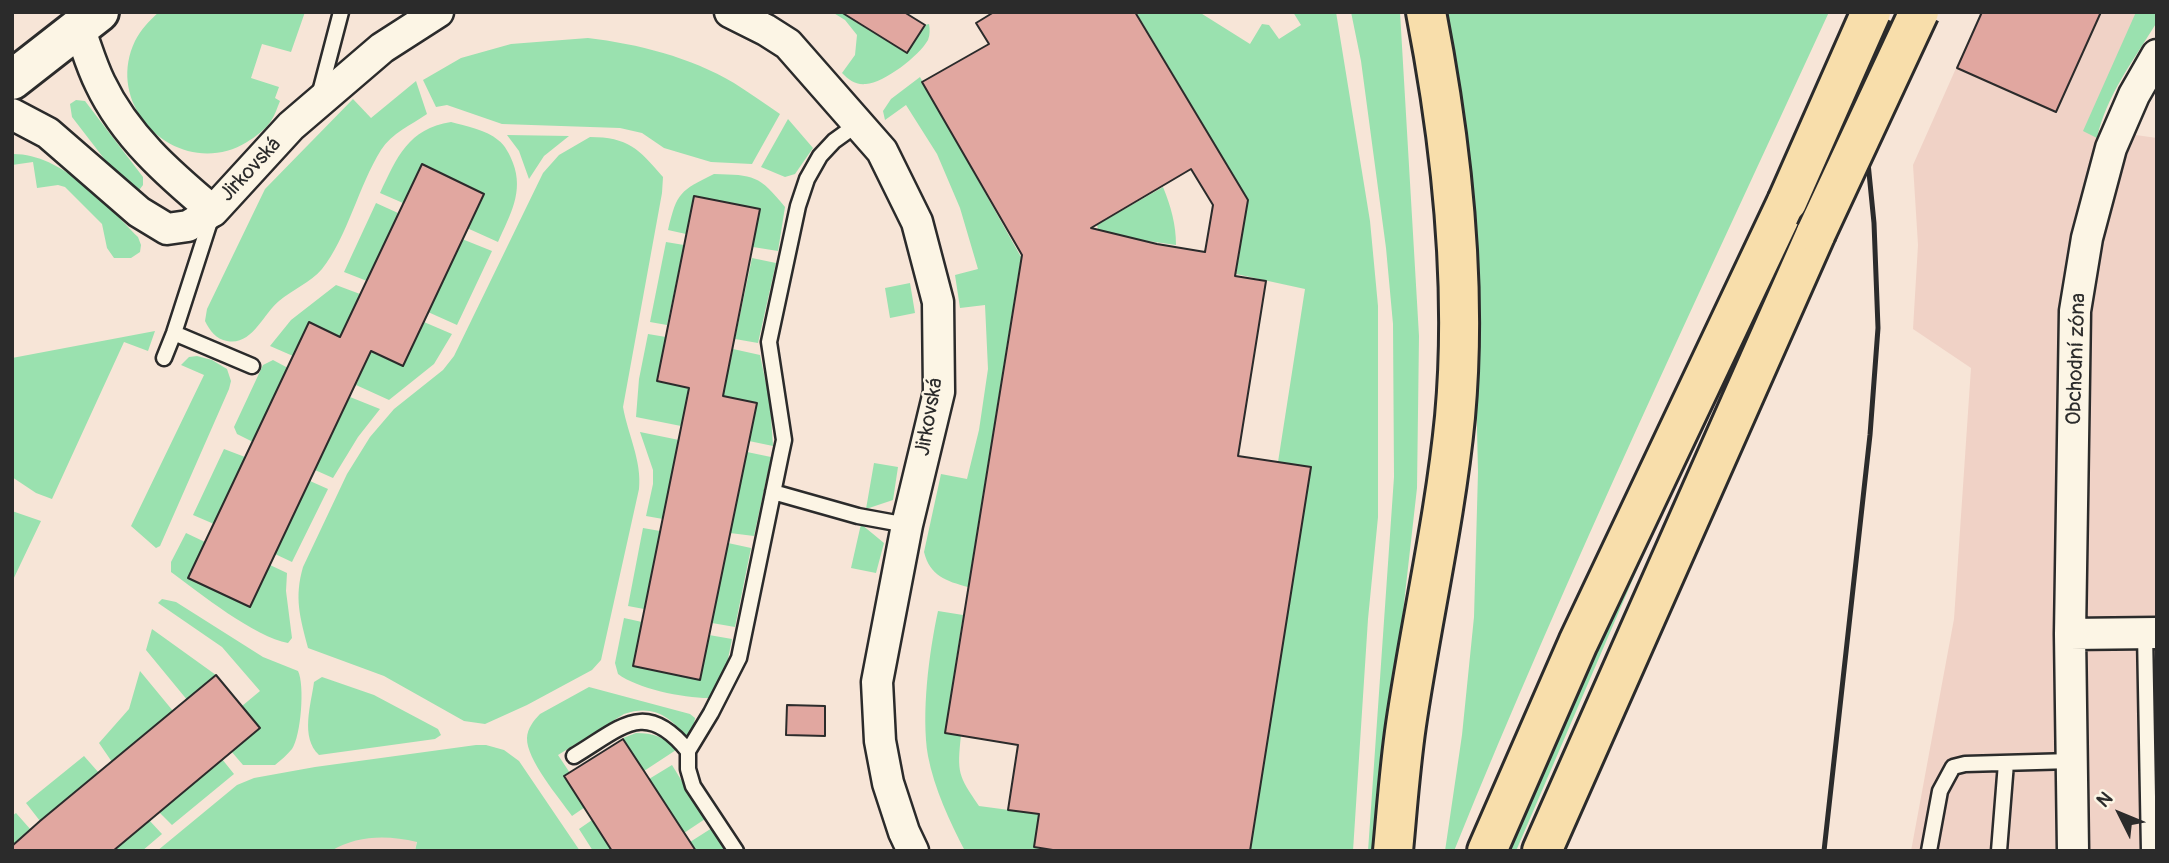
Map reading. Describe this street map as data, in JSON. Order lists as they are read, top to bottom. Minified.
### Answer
{"streets":{"street":["Jirkovská","Obchodní zóna"]},"north":"top left"}
